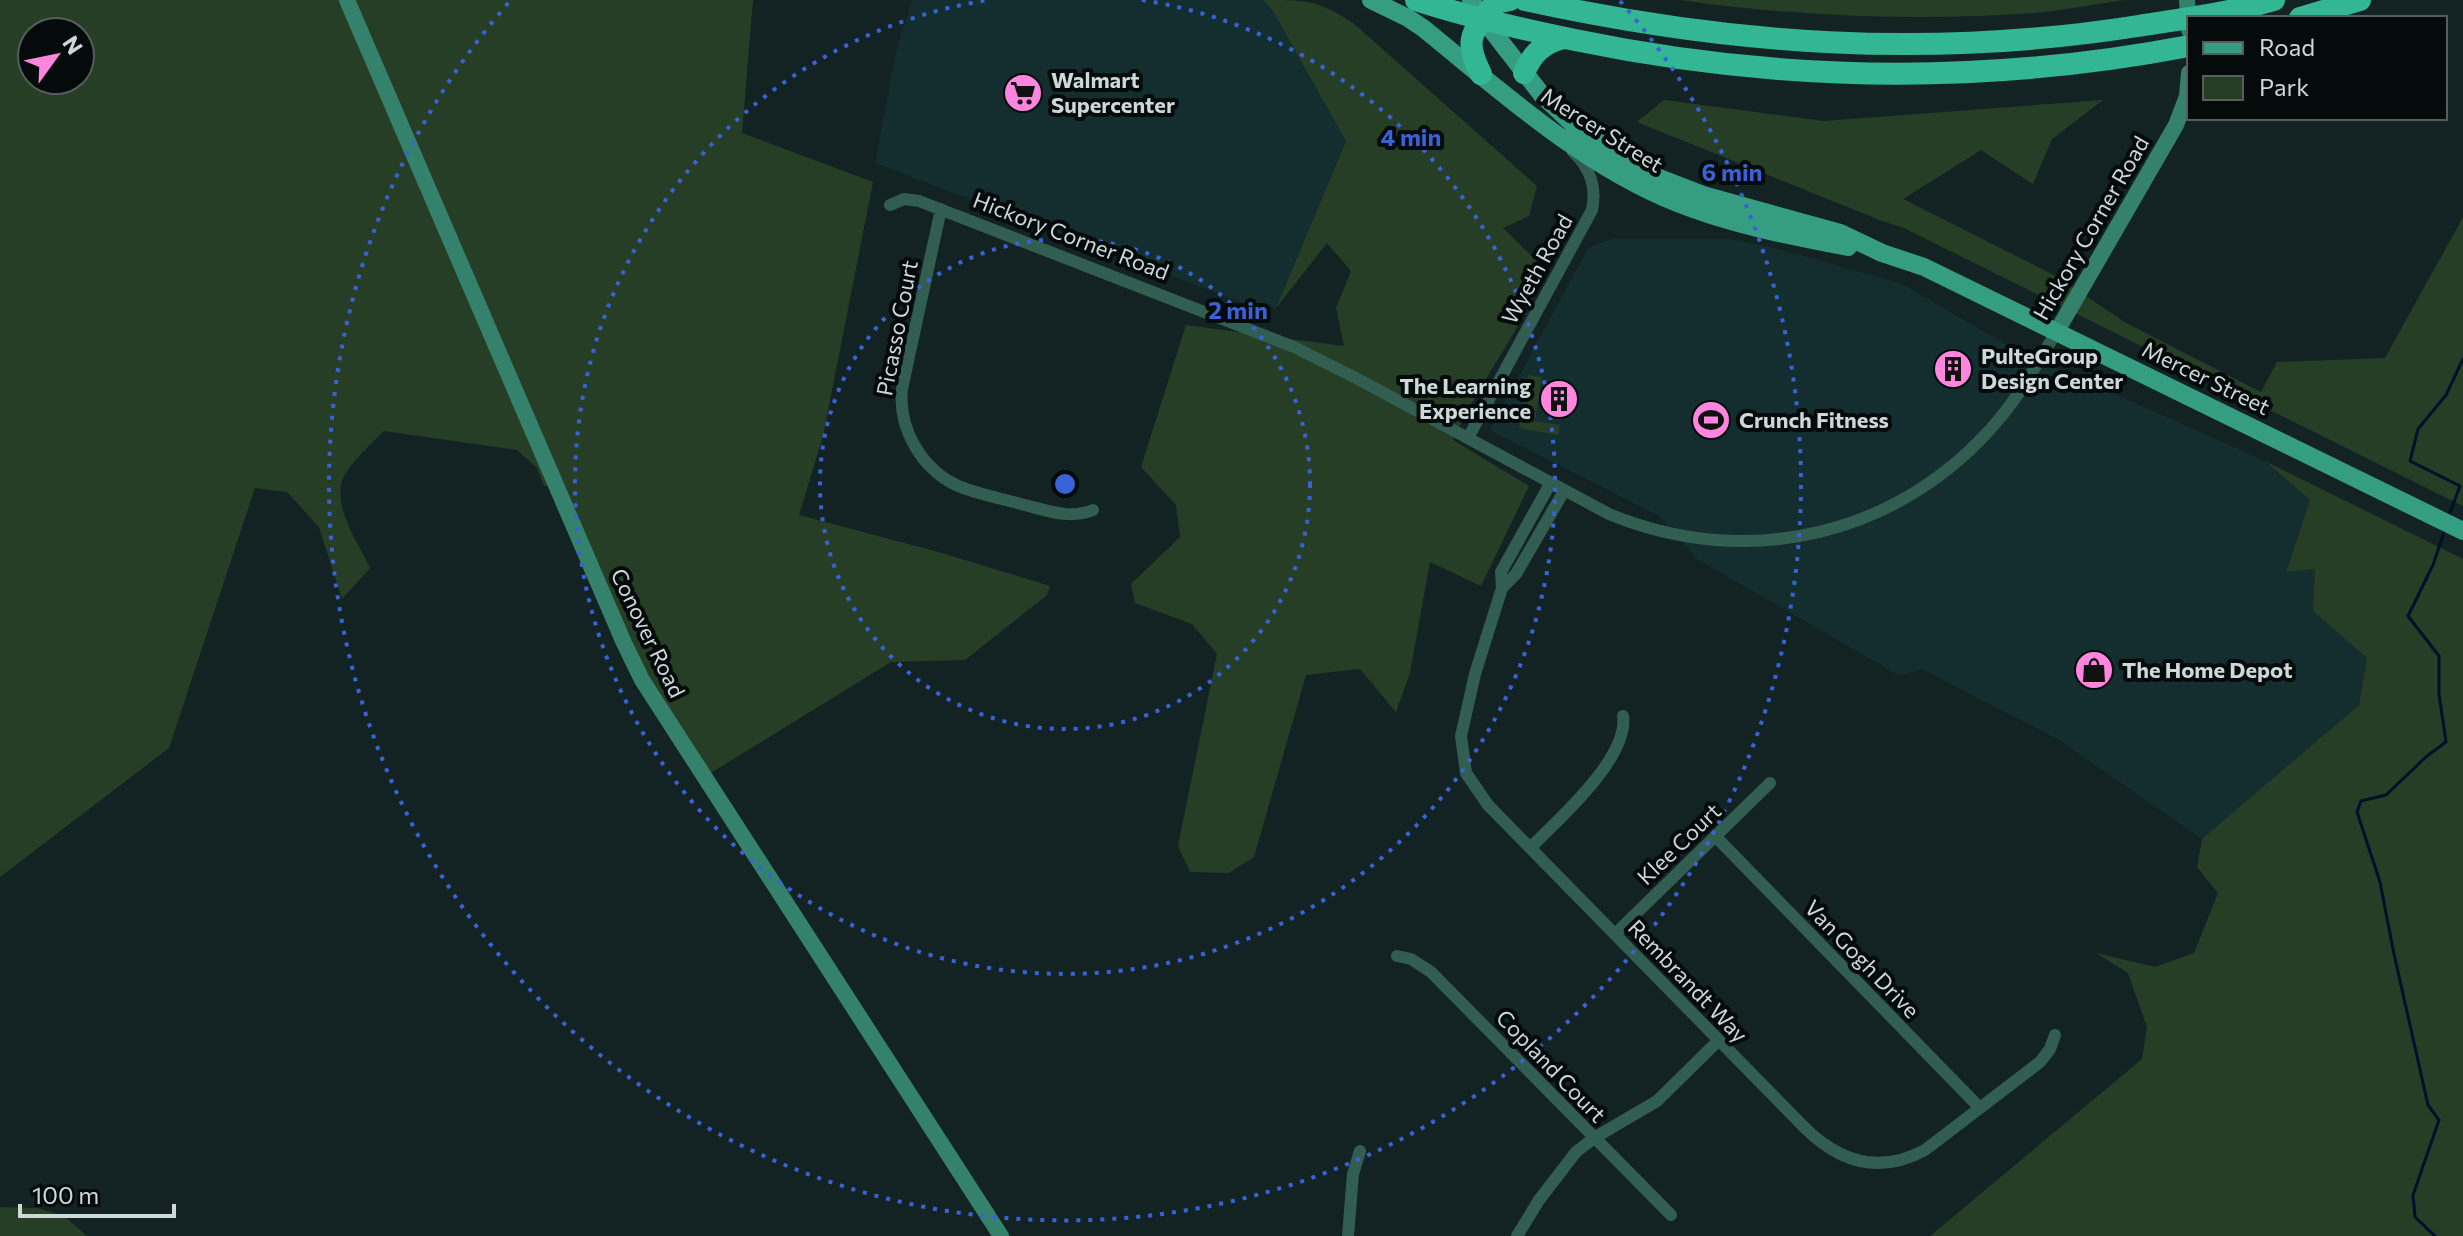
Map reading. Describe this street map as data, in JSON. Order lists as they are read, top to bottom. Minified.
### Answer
{"streets":{"main road":["Mercer Street"],"street":["Hickory Corner Road","Wyeth Road","Picasso Court","Conover Road","Klee Court","Van Gogh Drive","Rembrandt Way","Copland Court"]},"crossings":[["Mercer Street","Hickory Corner Road"],["Mercer Street","Wyeth Road"],["Hickory Corner Road","Wyeth Road"],["Hickory Corner Road","Picasso Court"],["Hickory Corner Road","Rembrandt Way"],["Klee Court","Van Gogh Drive"],["Klee Court","Rembrandt Way"],["Van Gogh Drive","Rembrandt Way"]],"places":{"supermarket":["Walmart Supercenter"],"building":["PulteGroup Design Center","The Learning Experience"],"sports":["Crunch Fitness"],"shop":["The Home Depot"]},"legend":["Road","Park"],"scale_bar":"100 m","north":"top right","rings":["4 min","6 min","2 min"]}
